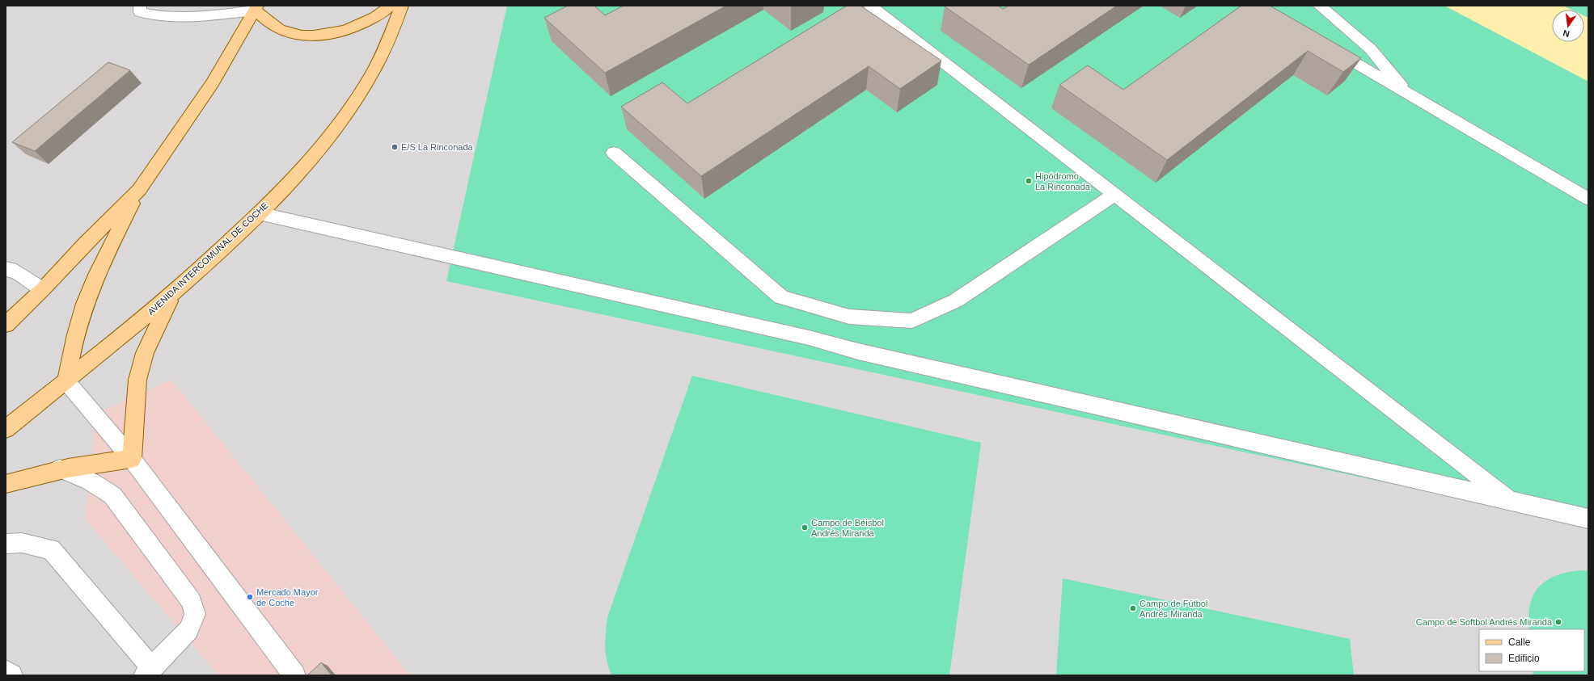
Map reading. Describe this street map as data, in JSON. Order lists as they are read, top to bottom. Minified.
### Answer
{"streets":{"main road":["AVENIDA INTERCOMUNAL DE COCHE"]},"places":["E/S La Rinconada","Hipódromo La Rinconada","Campo de Béisbol Andrés Miranda","Mercado Mayor de Coche","Campo de Fútbol Andrés Miranda","Campo de Softbol Andrés Miranda"],"legend":["Calle","Edificio"],"north":"bottom"}
